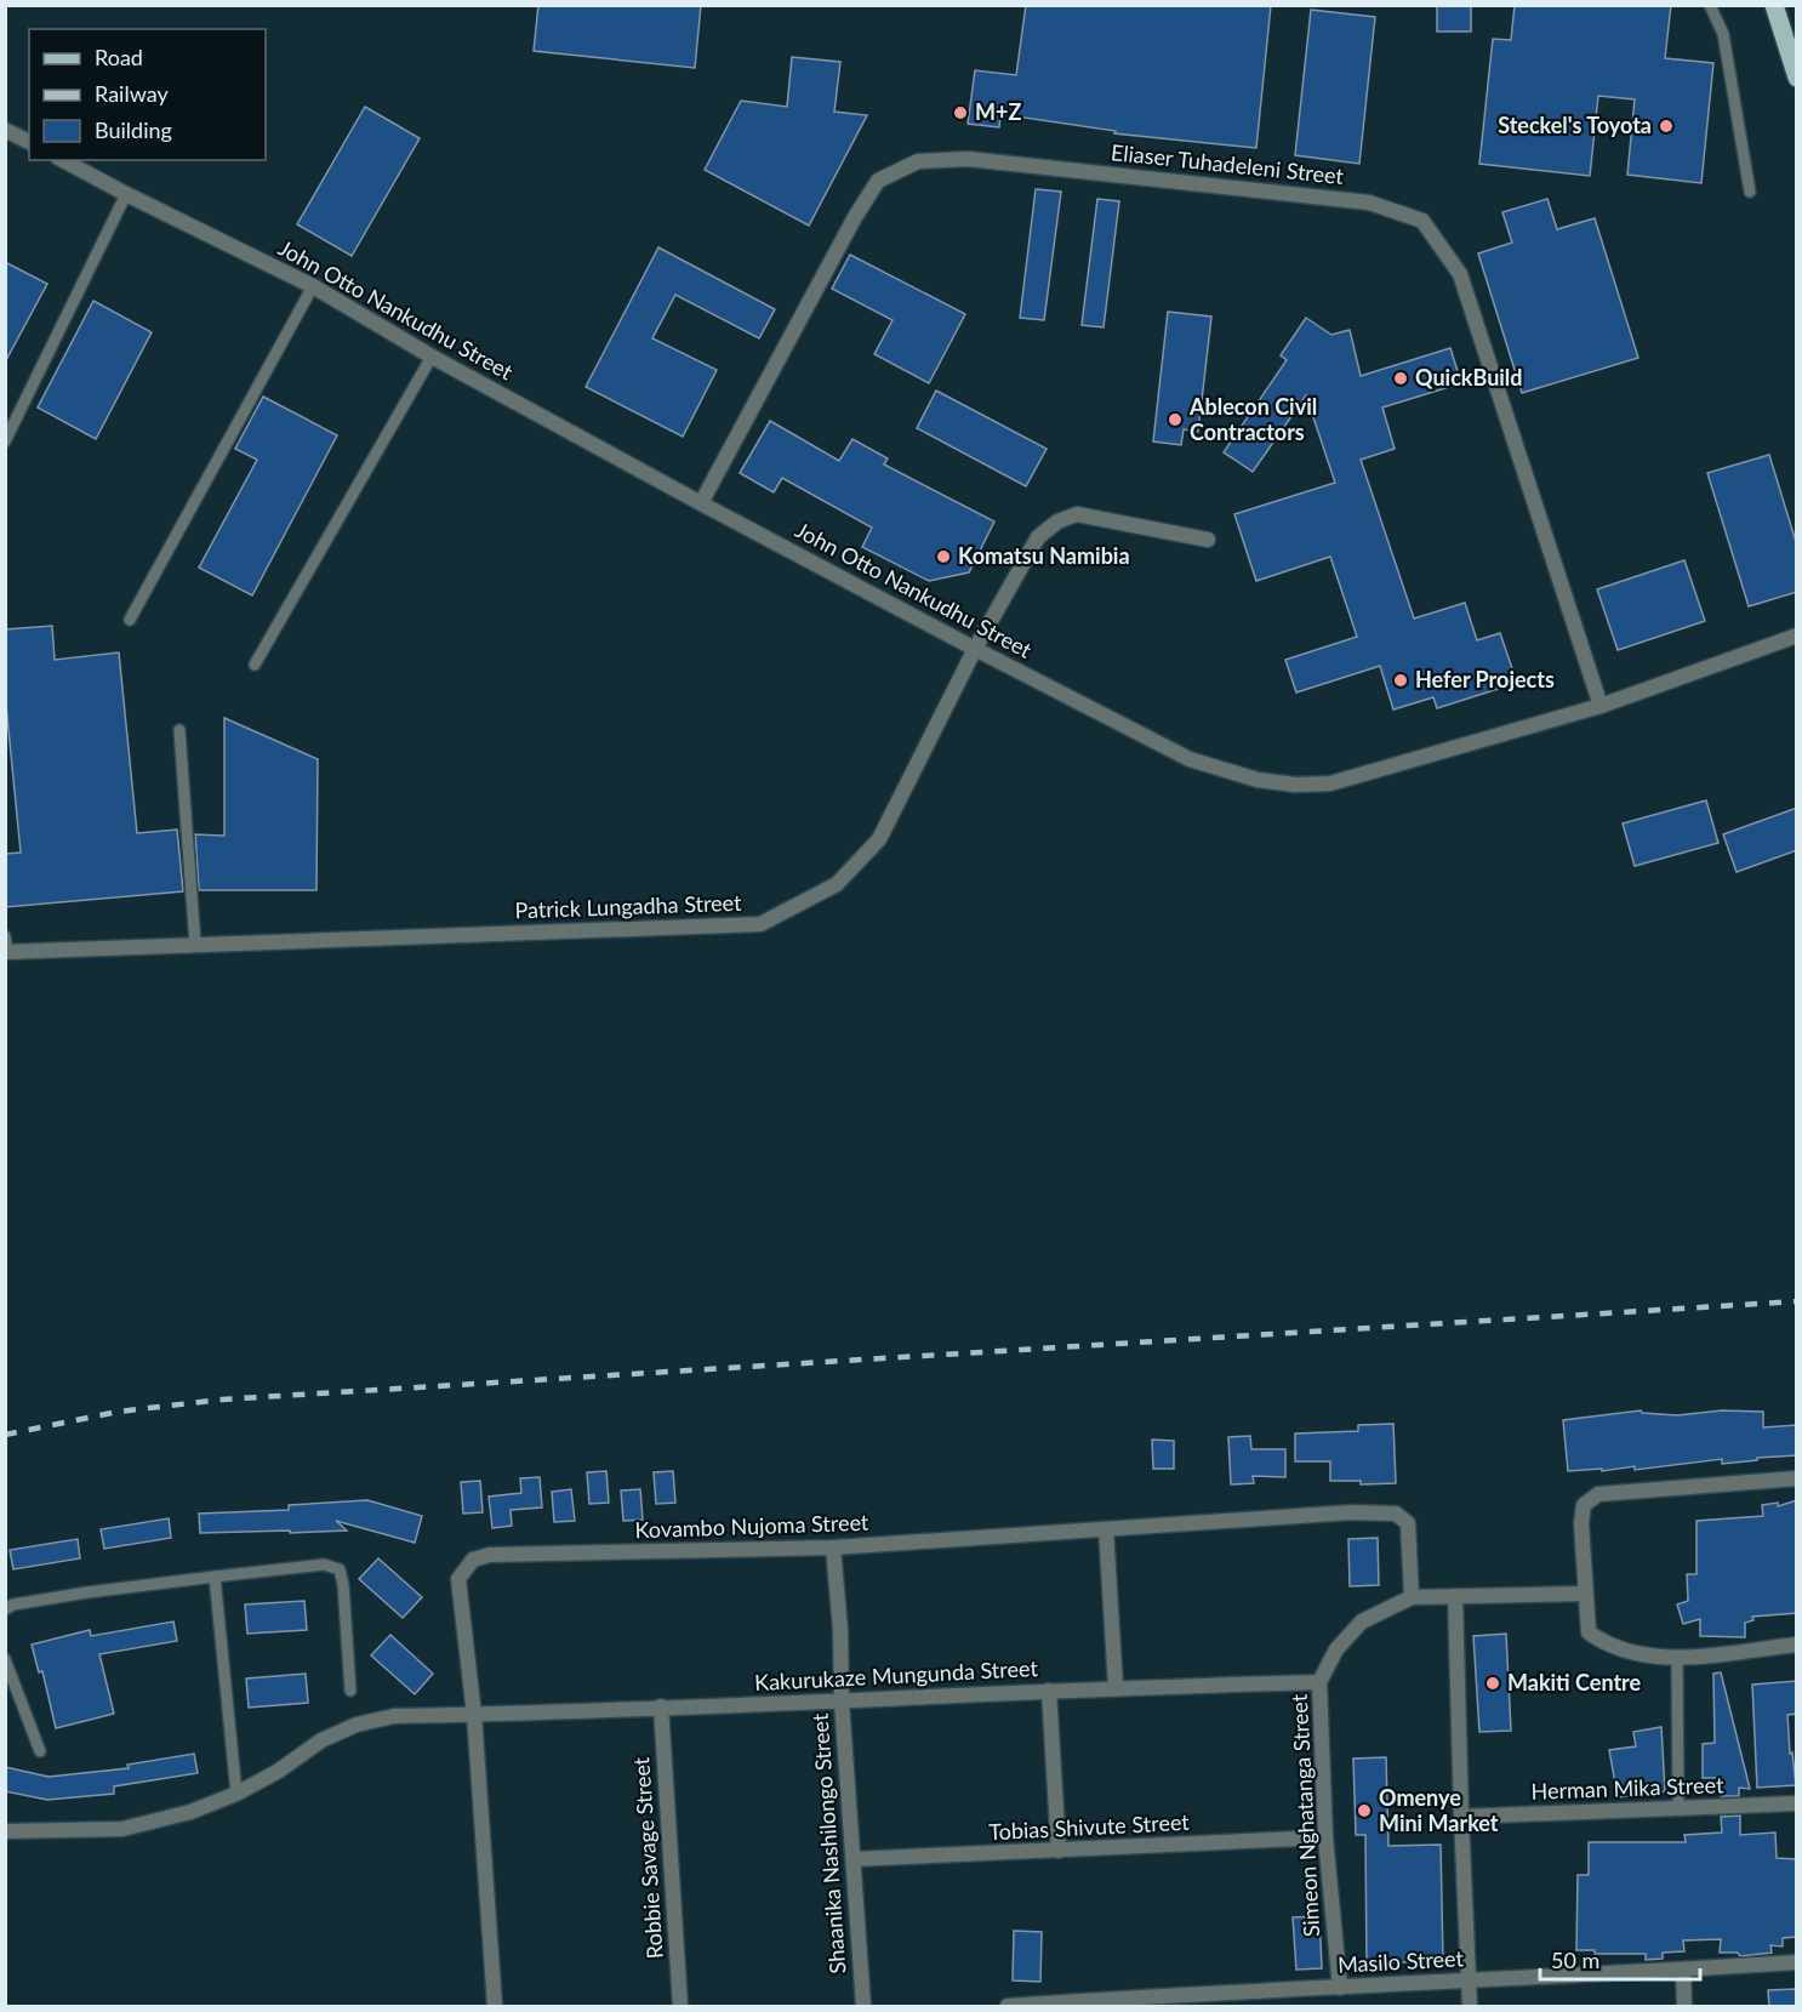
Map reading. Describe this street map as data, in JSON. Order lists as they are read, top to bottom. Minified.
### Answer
{"streets":{"street":["Eliaser Tuhadeleni Street","John Otto Nankudhu Street","Patrick Lungadha Street","Kovambo Nujoma Street","Kakurukaze Mungunda Street","Herman Mika Street","Simeon Nghatanga Street","Tobias Shivute Street","Shaanika Nashilongo Street","Robbie Savage Street","Masilo Street"]},"crossings":[["Eliaser Tuhadeleni Street","John Otto Nankudhu Street"],["John Otto Nankudhu Street","Patrick Lungadha Street"],["Kovambo Nujoma Street","Kakurukaze Mungunda Street"],["Kovambo Nujoma Street","Simeon Nghatanga Street"],["Kovambo Nujoma Street","Shaanika Nashilongo Street"],["Kakurukaze Mungunda Street","Simeon Nghatanga Street"],["Kakurukaze Mungunda Street","Shaanika Nashilongo Street"],["Kakurukaze Mungunda Street","Robbie Savage Street"],["Simeon Nghatanga Street","Tobias Shivute Street"],["Simeon Nghatanga Street","Masilo Street"],["Tobias Shivute Street","Shaanika Nashilongo Street"]],"places":["M+Z","Steckel's Toyota","QuickBuild","Ablecon Civil Contractors","Komatsu Namibia","Hefer Projects","Makiti Centre","Omenye Mini Market"],"legend":["Road","Railway","Building"],"scale_bar":"50 m"}
